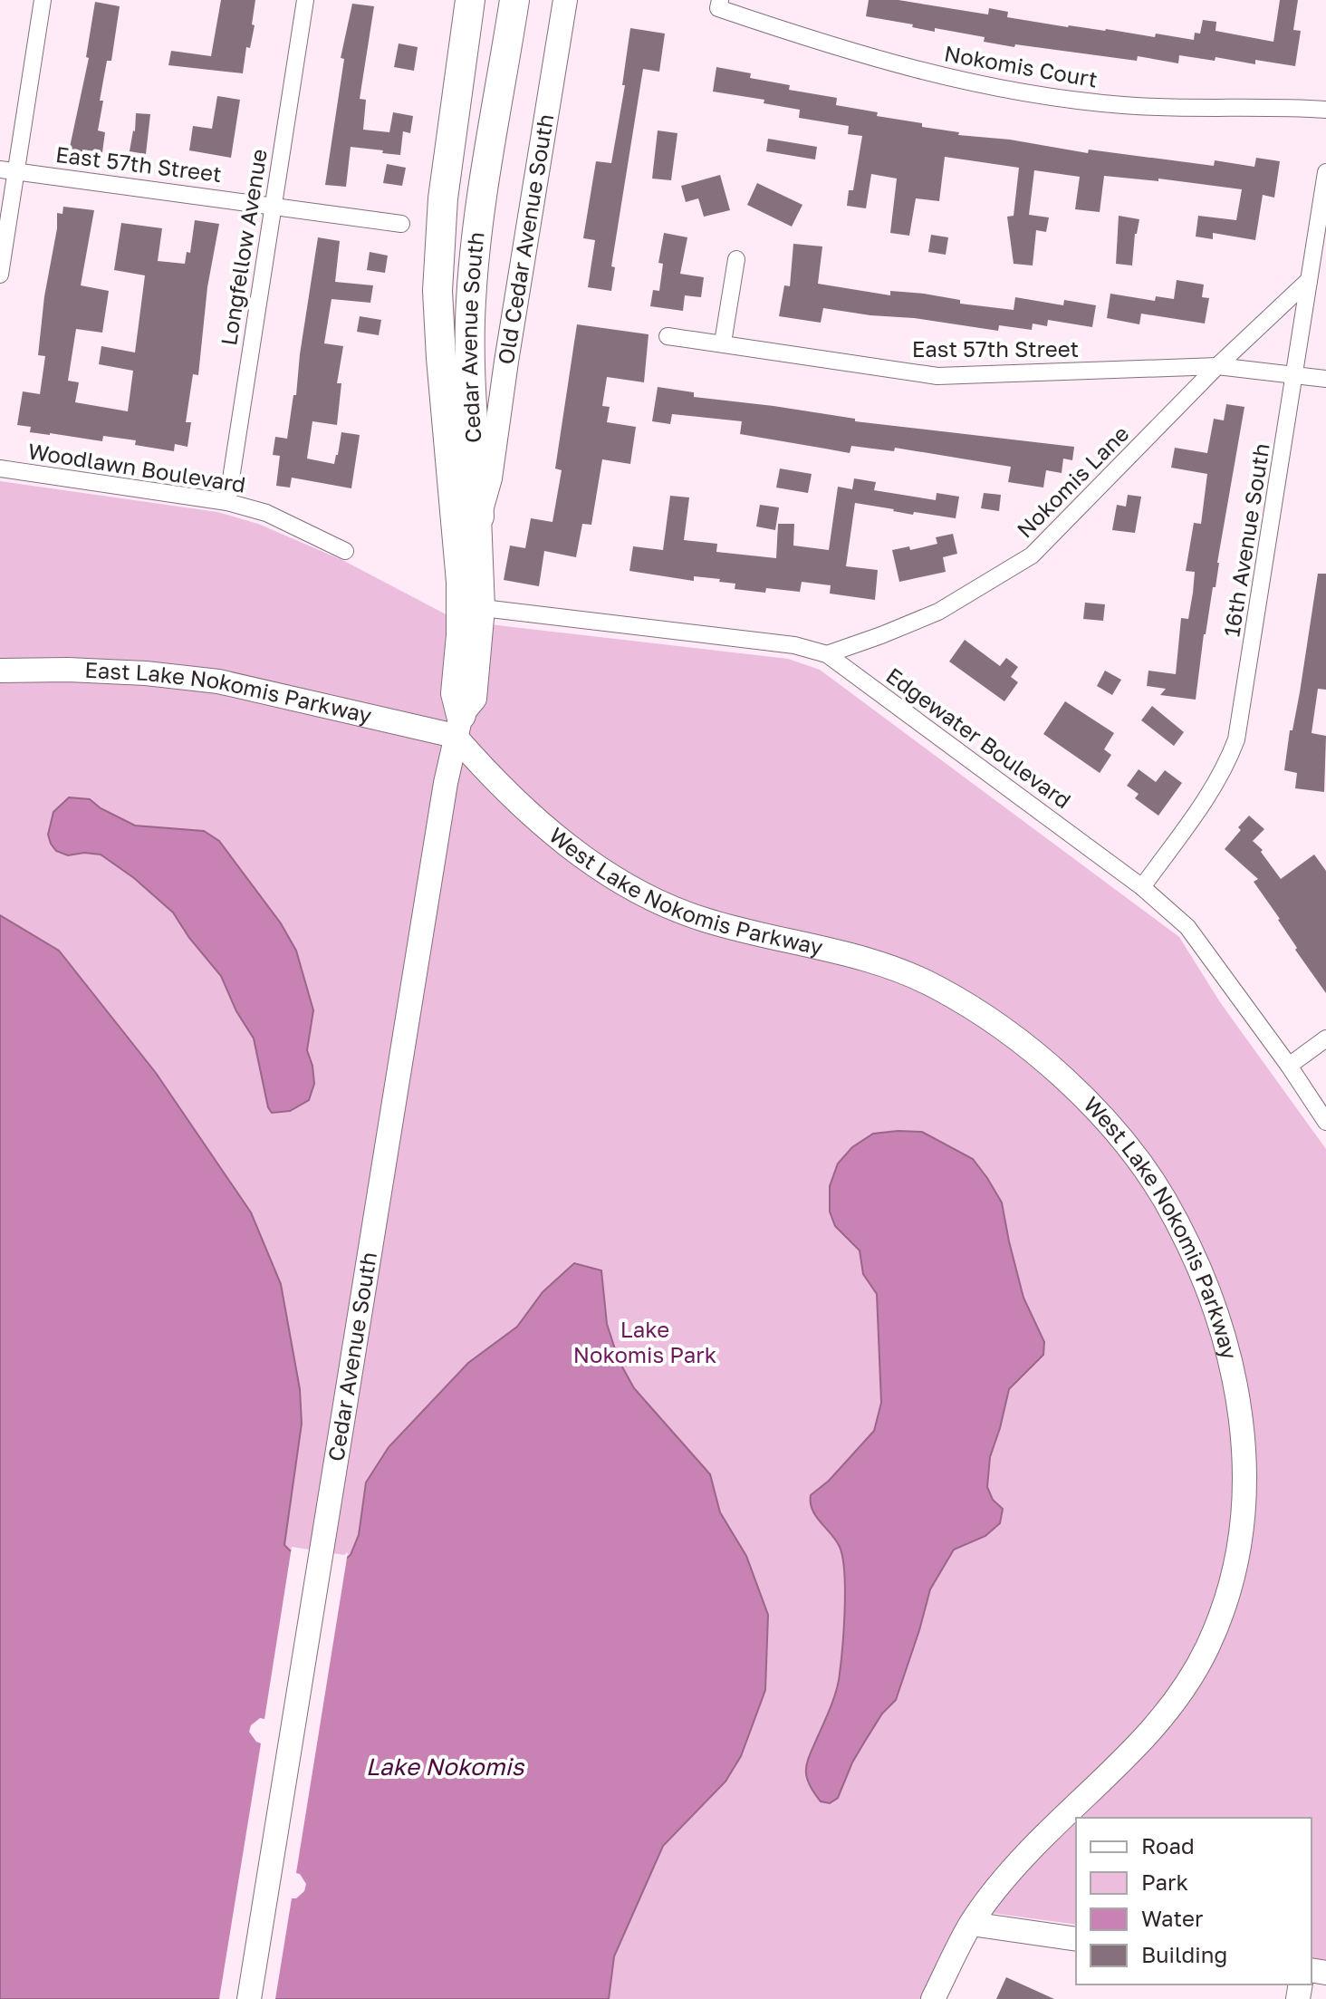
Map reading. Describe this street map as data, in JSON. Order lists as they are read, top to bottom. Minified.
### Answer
{"streets":{"highway":["Cedar Avenue South"],"street":["Nokomis Court","East 57th Street","Old Cedar Avenue South","Longfellow Avenue","Woodlawn Boulevard","Nokomis Lane","16th Avenue South","East Lake Nokomis Parkway","Edgewater Boulevard","West Lake Nokomis Parkway"]},"crossings":[["East 57th Street","Longfellow Avenue"],["East 57th Street","Nokomis Lane"],["East 57th Street","16th Avenue South"],["Old Cedar Avenue South","Cedar Avenue South"],["Longfellow Avenue","Woodlawn Boulevard"],["Cedar Avenue South","East Lake Nokomis Parkway"],["Cedar Avenue South","Edgewater Boulevard"],["Cedar Avenue South","West Lake Nokomis Parkway"],["Nokomis Lane","16th Avenue South"],["Nokomis Lane","Edgewater Boulevard"],["16th Avenue South","Edgewater Boulevard"],["East Lake Nokomis Parkway","West Lake Nokomis Parkway"]],"water":["Lake Nokomis"],"parks":["Lake Nokomis Park"],"legend":["Road","Park","Water","Building"]}
